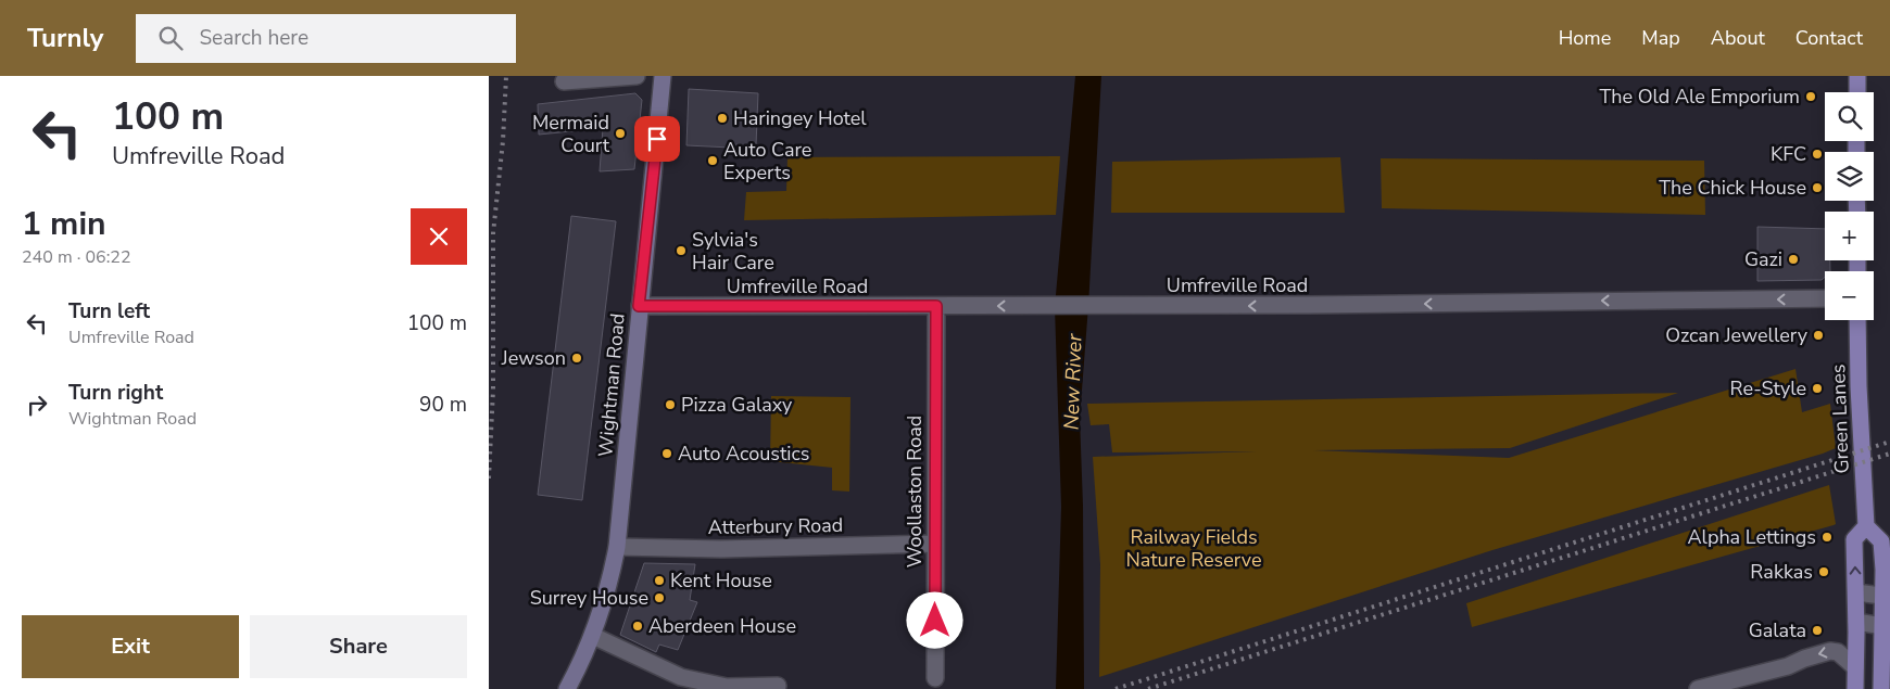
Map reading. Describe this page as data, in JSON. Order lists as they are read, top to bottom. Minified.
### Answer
{"streets":{"main road":["Wightman Road","Green Lanes"],"street":["Umfreville Road","Woollaston Road","Atterbury Road"]},"crossings":[["Umfreville Road","Wightman Road"],["Umfreville Road","Woollaston Road"],["Wightman Road","Atterbury Road"],["Woollaston Road","Atterbury Road"]],"one_way":["Umfreville Road"],"water":["New River"],"parks":["Railway Fields Nature Reserve"],"places":["The Old Ale Emporium","Haringey Hotel","Mermaid Court","KFC","Auto Care Experts","The Chick House","Sylvia's Hair Care","Gazi","Ozcan Jewellery","Jewson","Re-Style","Pizza Galaxy","Auto Acoustics","Alpha Lettings","Rakkas","Kent House","Surrey House","Aberdeen House","Galata"],"page":{"header":"Turnly","search":"Search here","nav":["Home","Map","About","Contact"],"turn":["100 m","Umfreville Road"],"map_buttons":["+","−"],"heading":["1 min","240 m · 06:22"],"list":[{"name":"Turn left","note":"Umfreville Road","value":"100 m"},{"name":"Turn right","note":"Wightman Road","value":"90 m"}],"buttons":["Exit","Share"]}}
